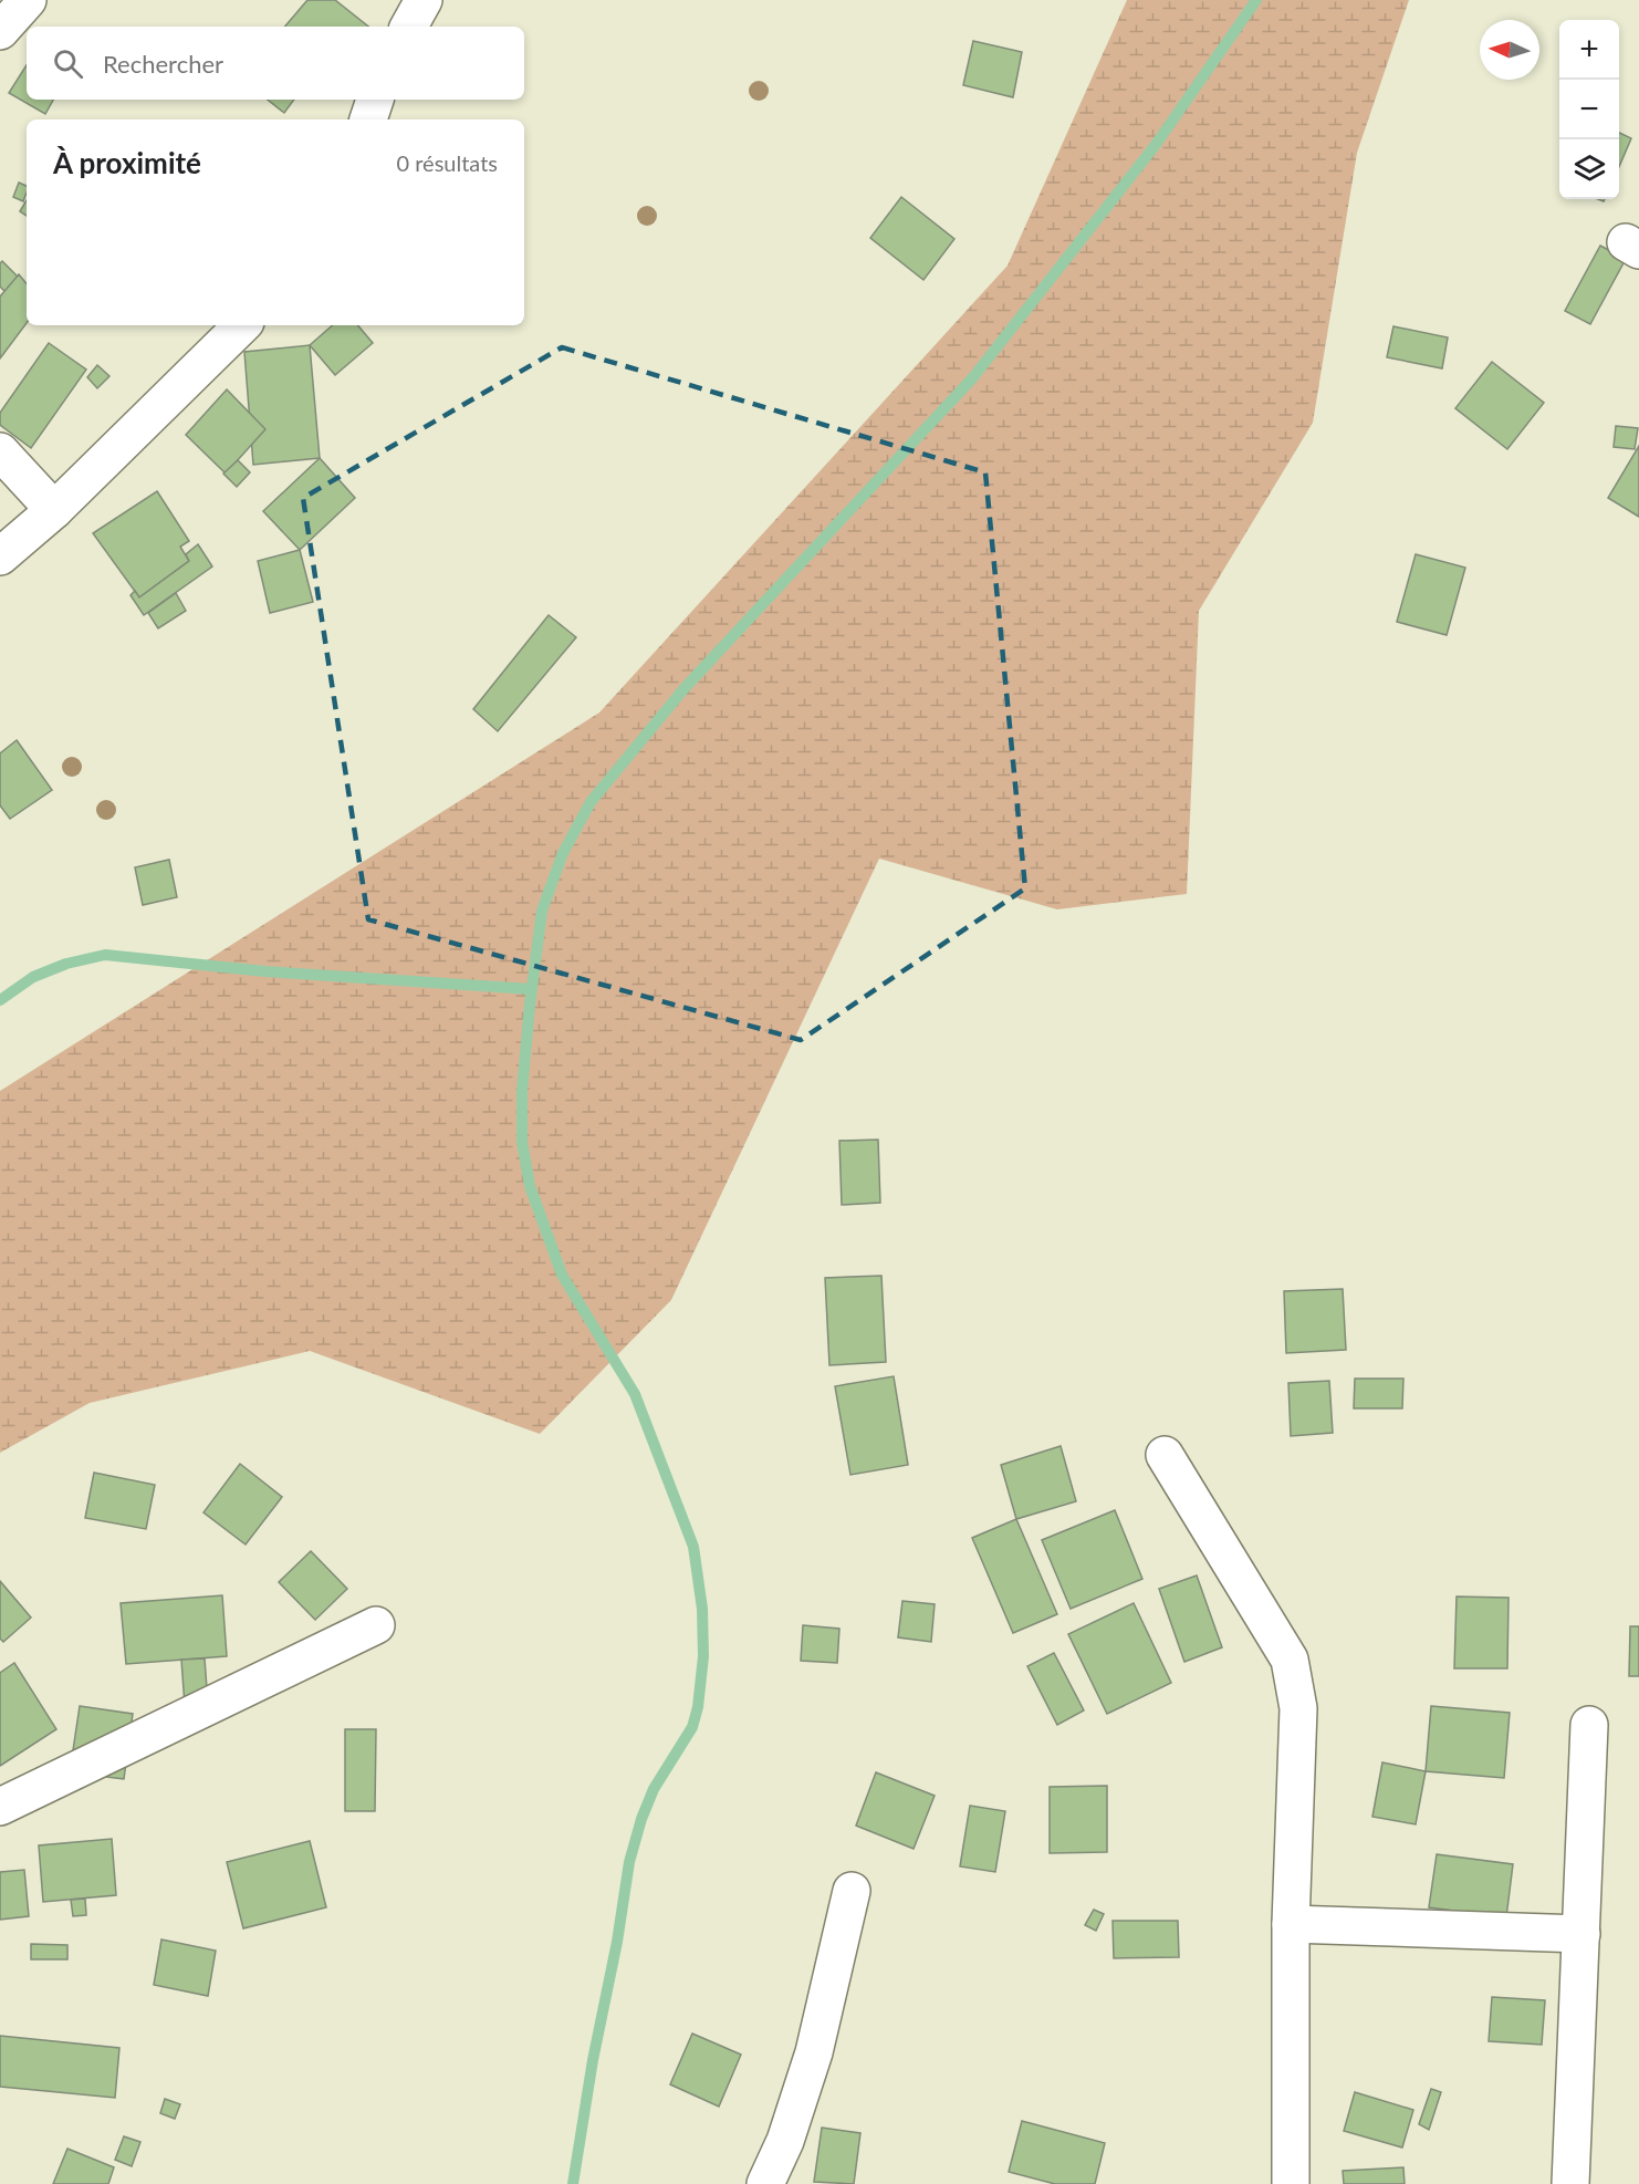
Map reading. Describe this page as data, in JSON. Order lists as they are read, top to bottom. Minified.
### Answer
{"north":"left","page":{"map_buttons":["+","−"],"search":"Rechercher","heading":["À proximité","0 résultats"]}}
